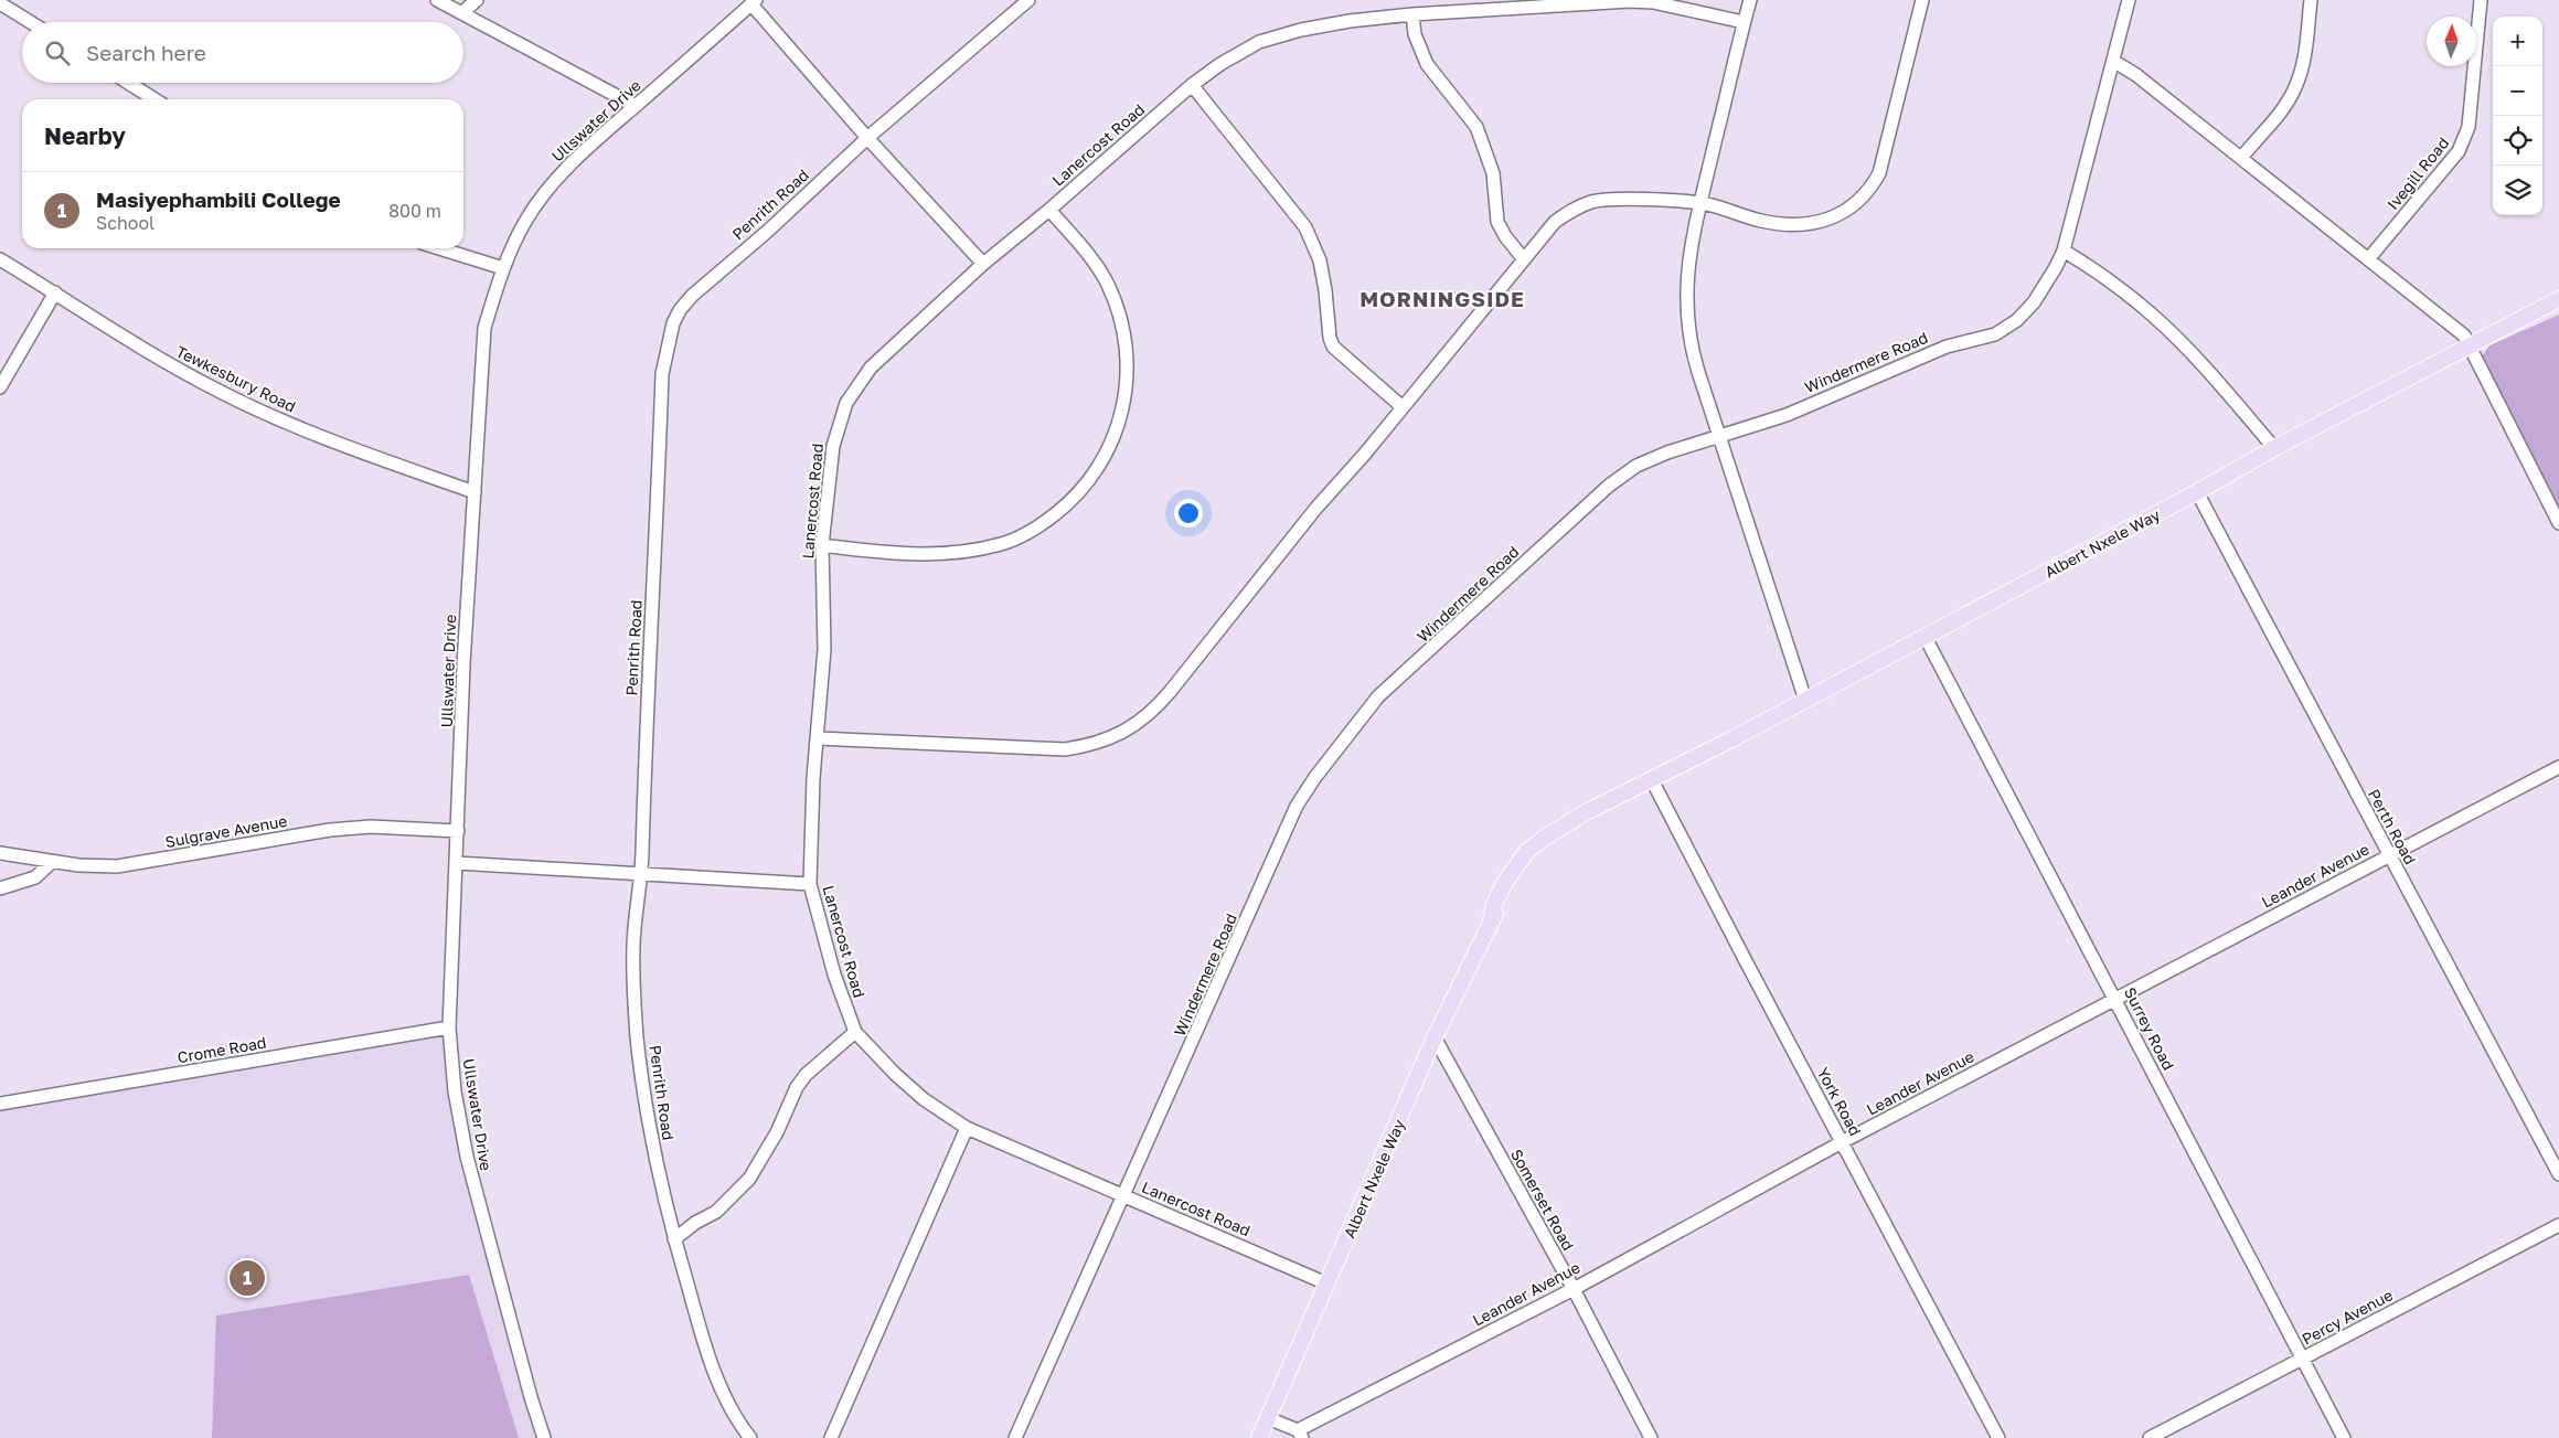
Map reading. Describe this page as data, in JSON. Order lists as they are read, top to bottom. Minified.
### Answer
{"streets":{"main road":["Albert Nxele Way"],"street":["Ullswater Drive","Lanercost Road","Ivegill Road","Penrith Road","Windermere Road","Tewkesbury Road","Perth Road","Sulgrave Avenue","Leander Avenue","Surrey Road","Crome Road","York Road","Somerset Road","Percy Avenue"]},"crossings":[["Ullswater Drive","Tewkesbury Road"],["Ullswater Drive","Sulgrave Avenue"],["Ullswater Drive","Crome Road"],["Lanercost Road","Windermere Road"],["Lanercost Road","Albert Nxele Way"],["Albert Nxele Way","Perth Road"],["Albert Nxele Way","Surrey Road"],["Albert Nxele Way","York Road"],["Albert Nxele Way","Somerset Road"],["Perth Road","Leander Avenue"],["Leander Avenue","Surrey Road"],["Leander Avenue","York Road"],["Leander Avenue","Somerset Road"],["Surrey Road","Percy Avenue"]],"districts":["MORNINGSIDE"],"north":"top","page":{"map_buttons":["+","−"],"search":"Search here","heading":"Nearby","list":[{"mark":"1","name":"Masiyephambili College","note":"School","value":"800 m"}],"pins":"1"}}
